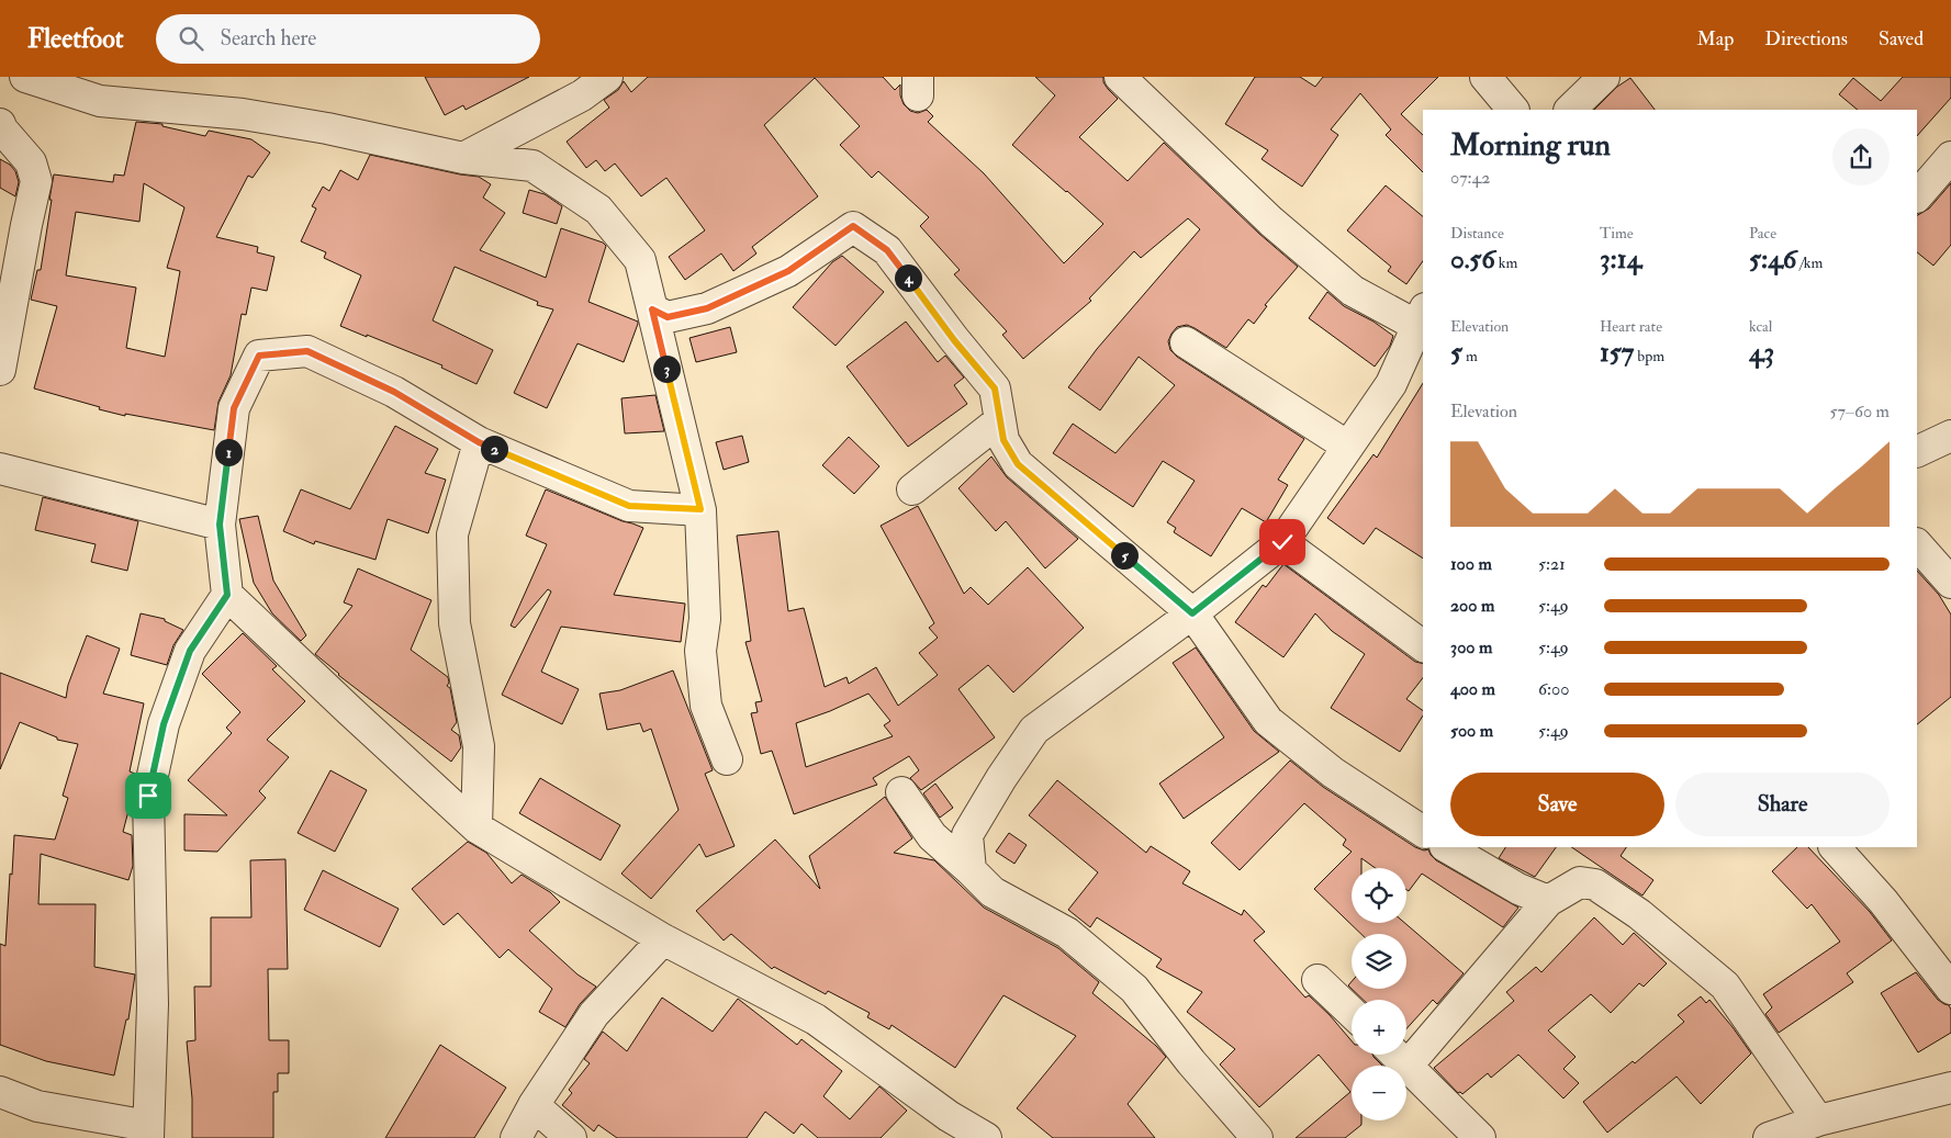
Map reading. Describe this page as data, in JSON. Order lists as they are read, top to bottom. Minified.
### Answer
{"page":{"header":"Fleetfoot","search":"Search here","nav":["Map","Directions","Saved"],"heading":["Morning run","07:42"],"stats":[["Distance","0.56 km"],["Time","3:14"],["Pace","5:46 /km"],["Elevation","5 m"],["Heart rate","157 bpm"],["kcal","43"]],"pins":["4","3","2","1","5"],"chart":["Elevation","57–60 m"],"list":[{"name":"100 m","note":"5:21"},{"name":"200 m","note":"5:49"},{"name":"300 m","note":"5:49"},{"name":"400 m","note":"6:00"},{"name":"500 m","note":"5:49"}],"buttons":["Save","Share"],"map_buttons":["+","−"]}}
